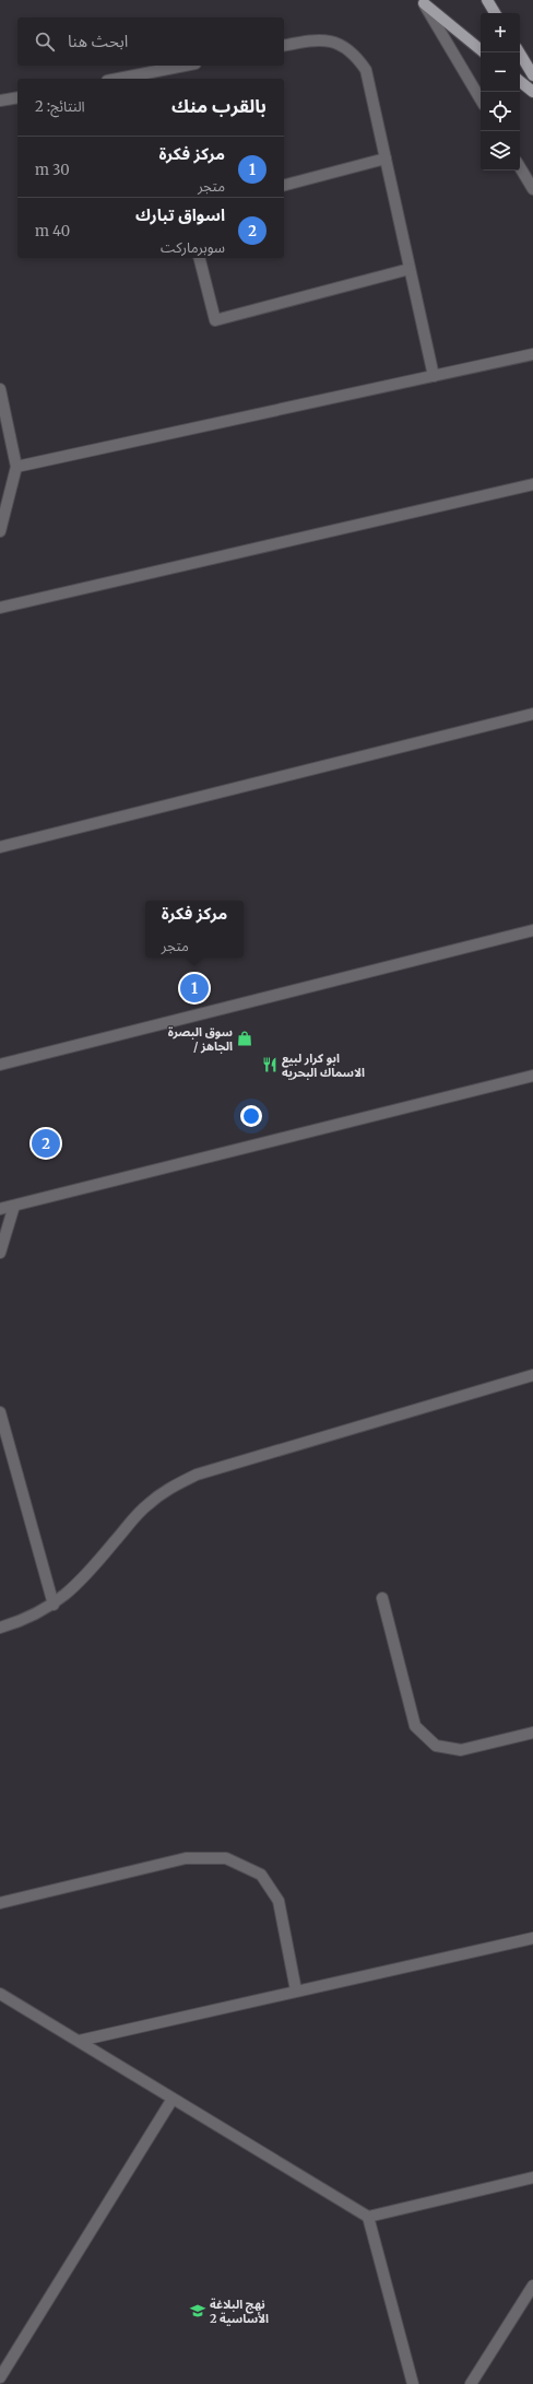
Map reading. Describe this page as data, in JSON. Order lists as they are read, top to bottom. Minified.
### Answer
{"places":{"shop":["سوق البصرة / الجاهز"],"restaurant":["ابو كرار لبيع الاسماك البحريه"],"school or university":["نهج البلاغة الأساسية 2"]},"page":{"map_buttons":["+","−"],"search":"ابحث هنا","heading":["بالقرب منك","النتائج: 2"],"list":[{"mark":"1","name":"مركز فكرة","note":"متجر","value":"30 m"},{"mark":"2","name":"اسواق تبارك","note":"سوبرماركت","value":"40 m"}],"popup":["مركز فكرة","متجر"],"pins":["1","2"]}}
